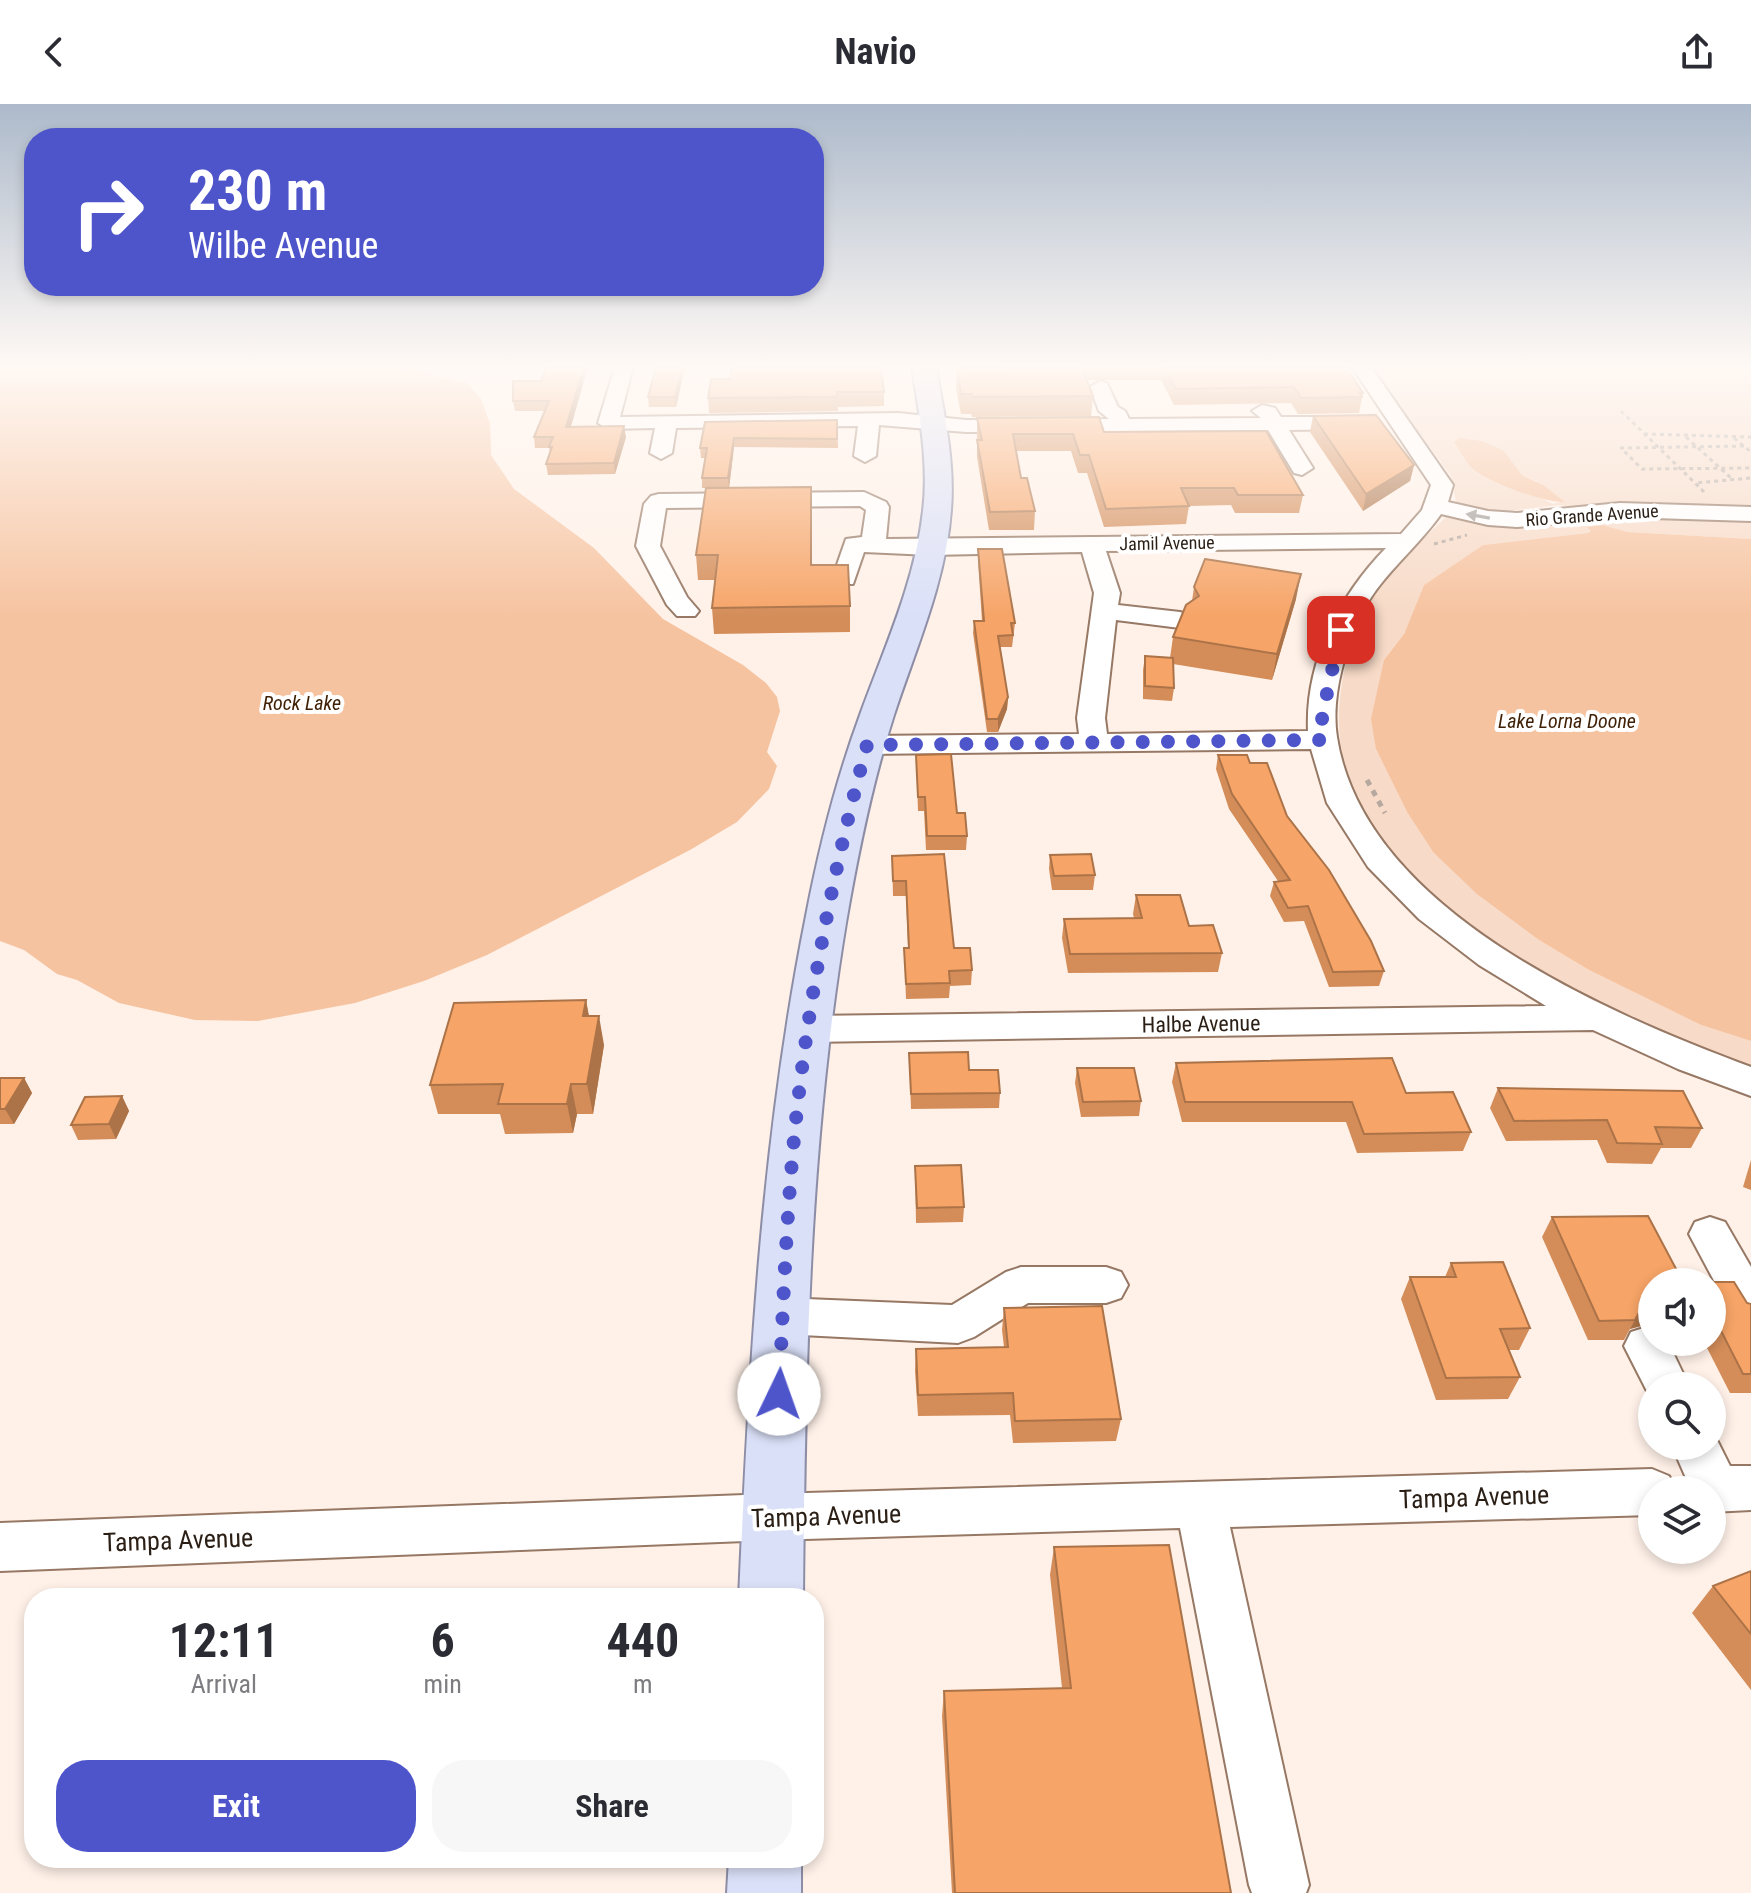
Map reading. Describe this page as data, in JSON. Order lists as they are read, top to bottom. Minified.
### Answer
{"streets":{"street":["Rio Grande Avenue","Jamil Avenue","Halbe Avenue","Tampa Avenue"]},"one_way":["Rio Grande Avenue"],"water":["Rock Lake","Lake Lorna Doone"],"page":{"header":"Navio","turn":["230 m","Wilbe Avenue"],"eta":["12:11","Arrival","6","min","440","m"],"buttons":["Exit","Share"]}}
